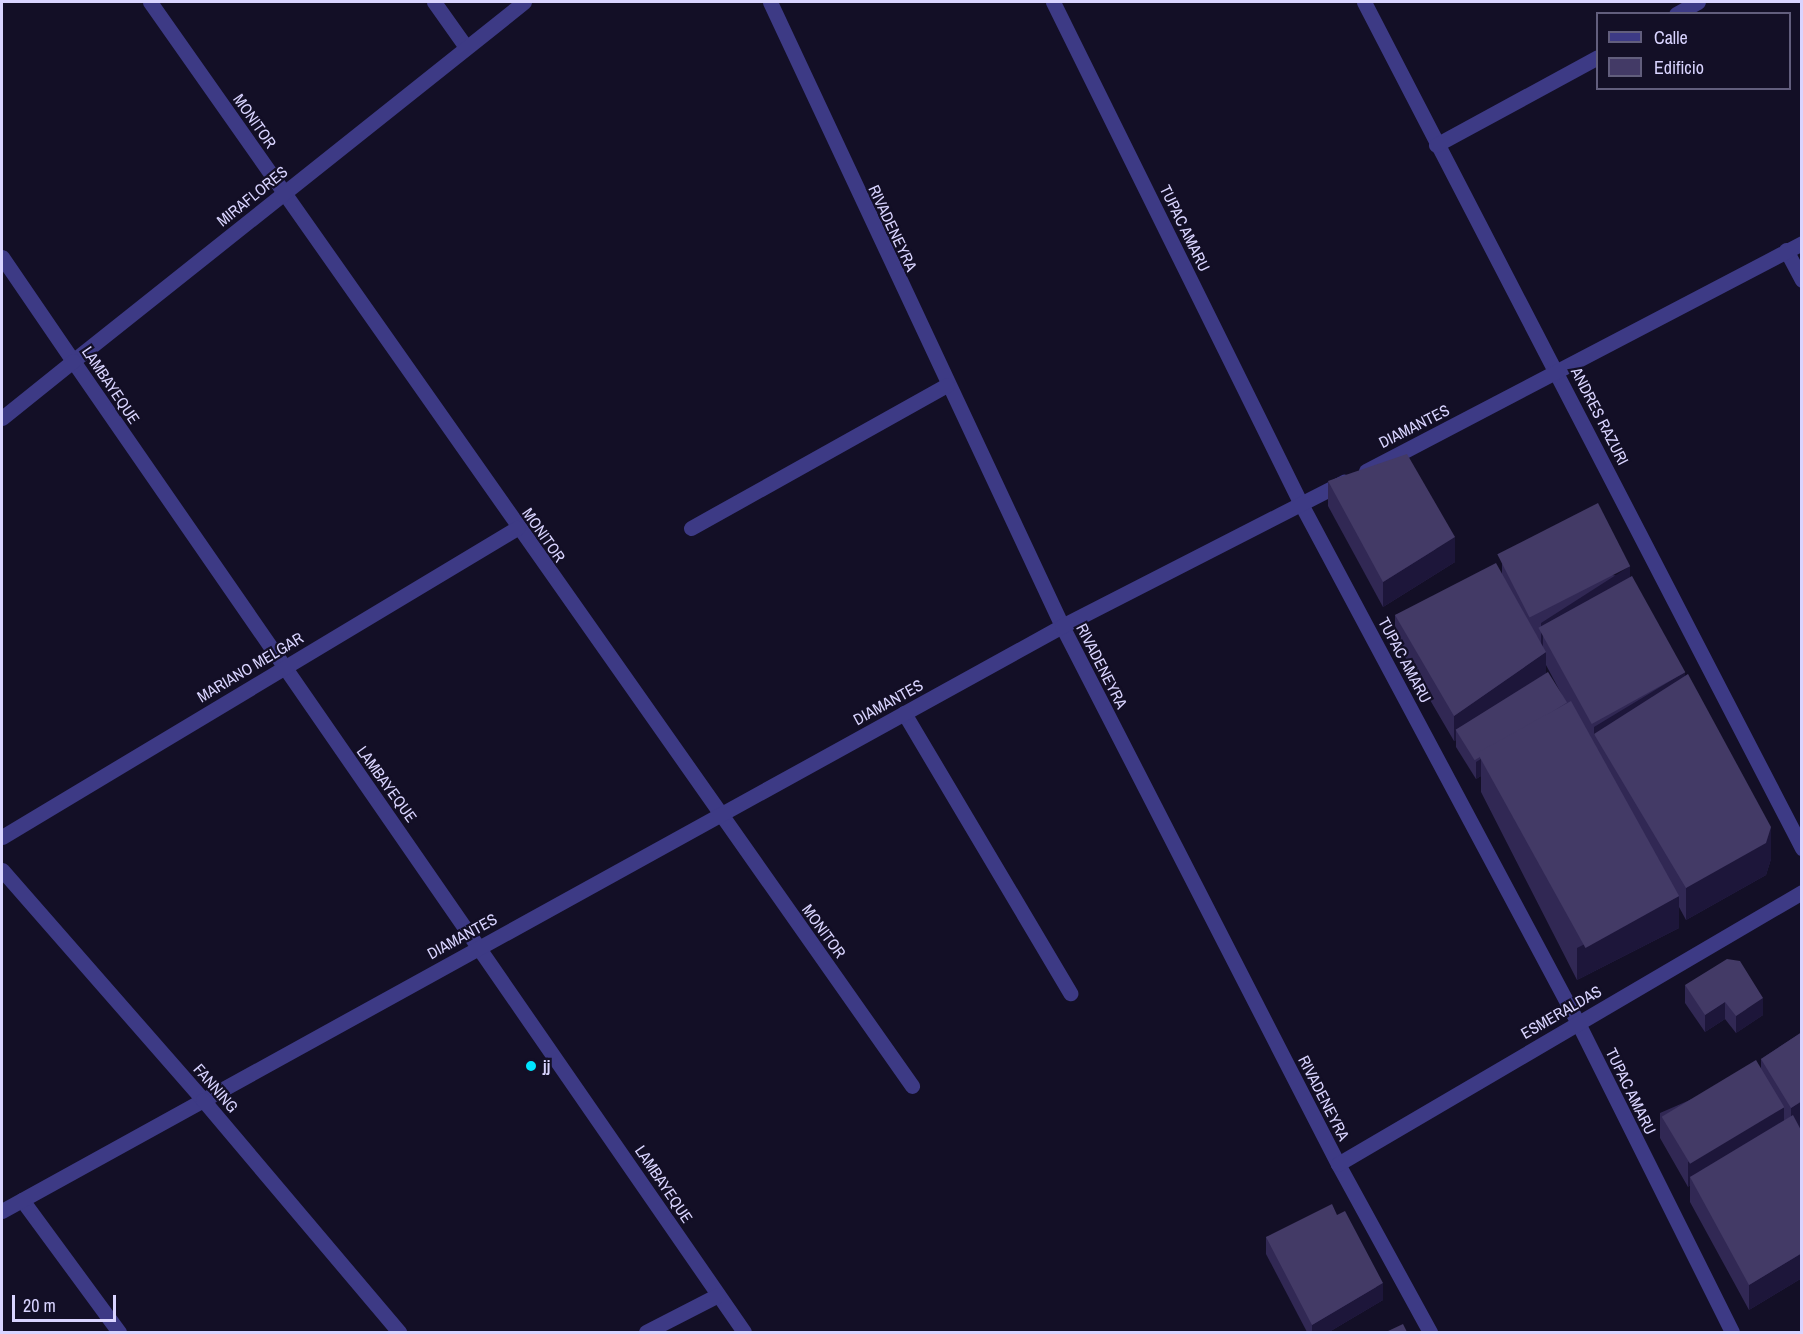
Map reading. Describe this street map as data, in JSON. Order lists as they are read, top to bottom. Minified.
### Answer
{"streets":{"street":["MONITOR","MIRAFLORES","RIVADENEYRA","TUPAC AMARU","LAMBAYEQUE","ANDRES RAZURI","DIAMANTES","MARIANO MELGAR","ESMERALDAS","FANNING"]},"crossings":[["MONITOR","MIRAFLORES"],["MONITOR","DIAMANTES"],["MONITOR","MARIANO MELGAR"],["MIRAFLORES","LAMBAYEQUE"],["RIVADENEYRA","DIAMANTES"],["RIVADENEYRA","ESMERALDAS"],["TUPAC AMARU","DIAMANTES"],["TUPAC AMARU","ESMERALDAS"],["LAMBAYEQUE","DIAMANTES"],["LAMBAYEQUE","MARIANO MELGAR"],["ANDRES RAZURI","DIAMANTES"],["DIAMANTES","FANNING"]],"places":["jj"],"legend":["Calle","Edificio"],"scale_bar":"20 m"}
